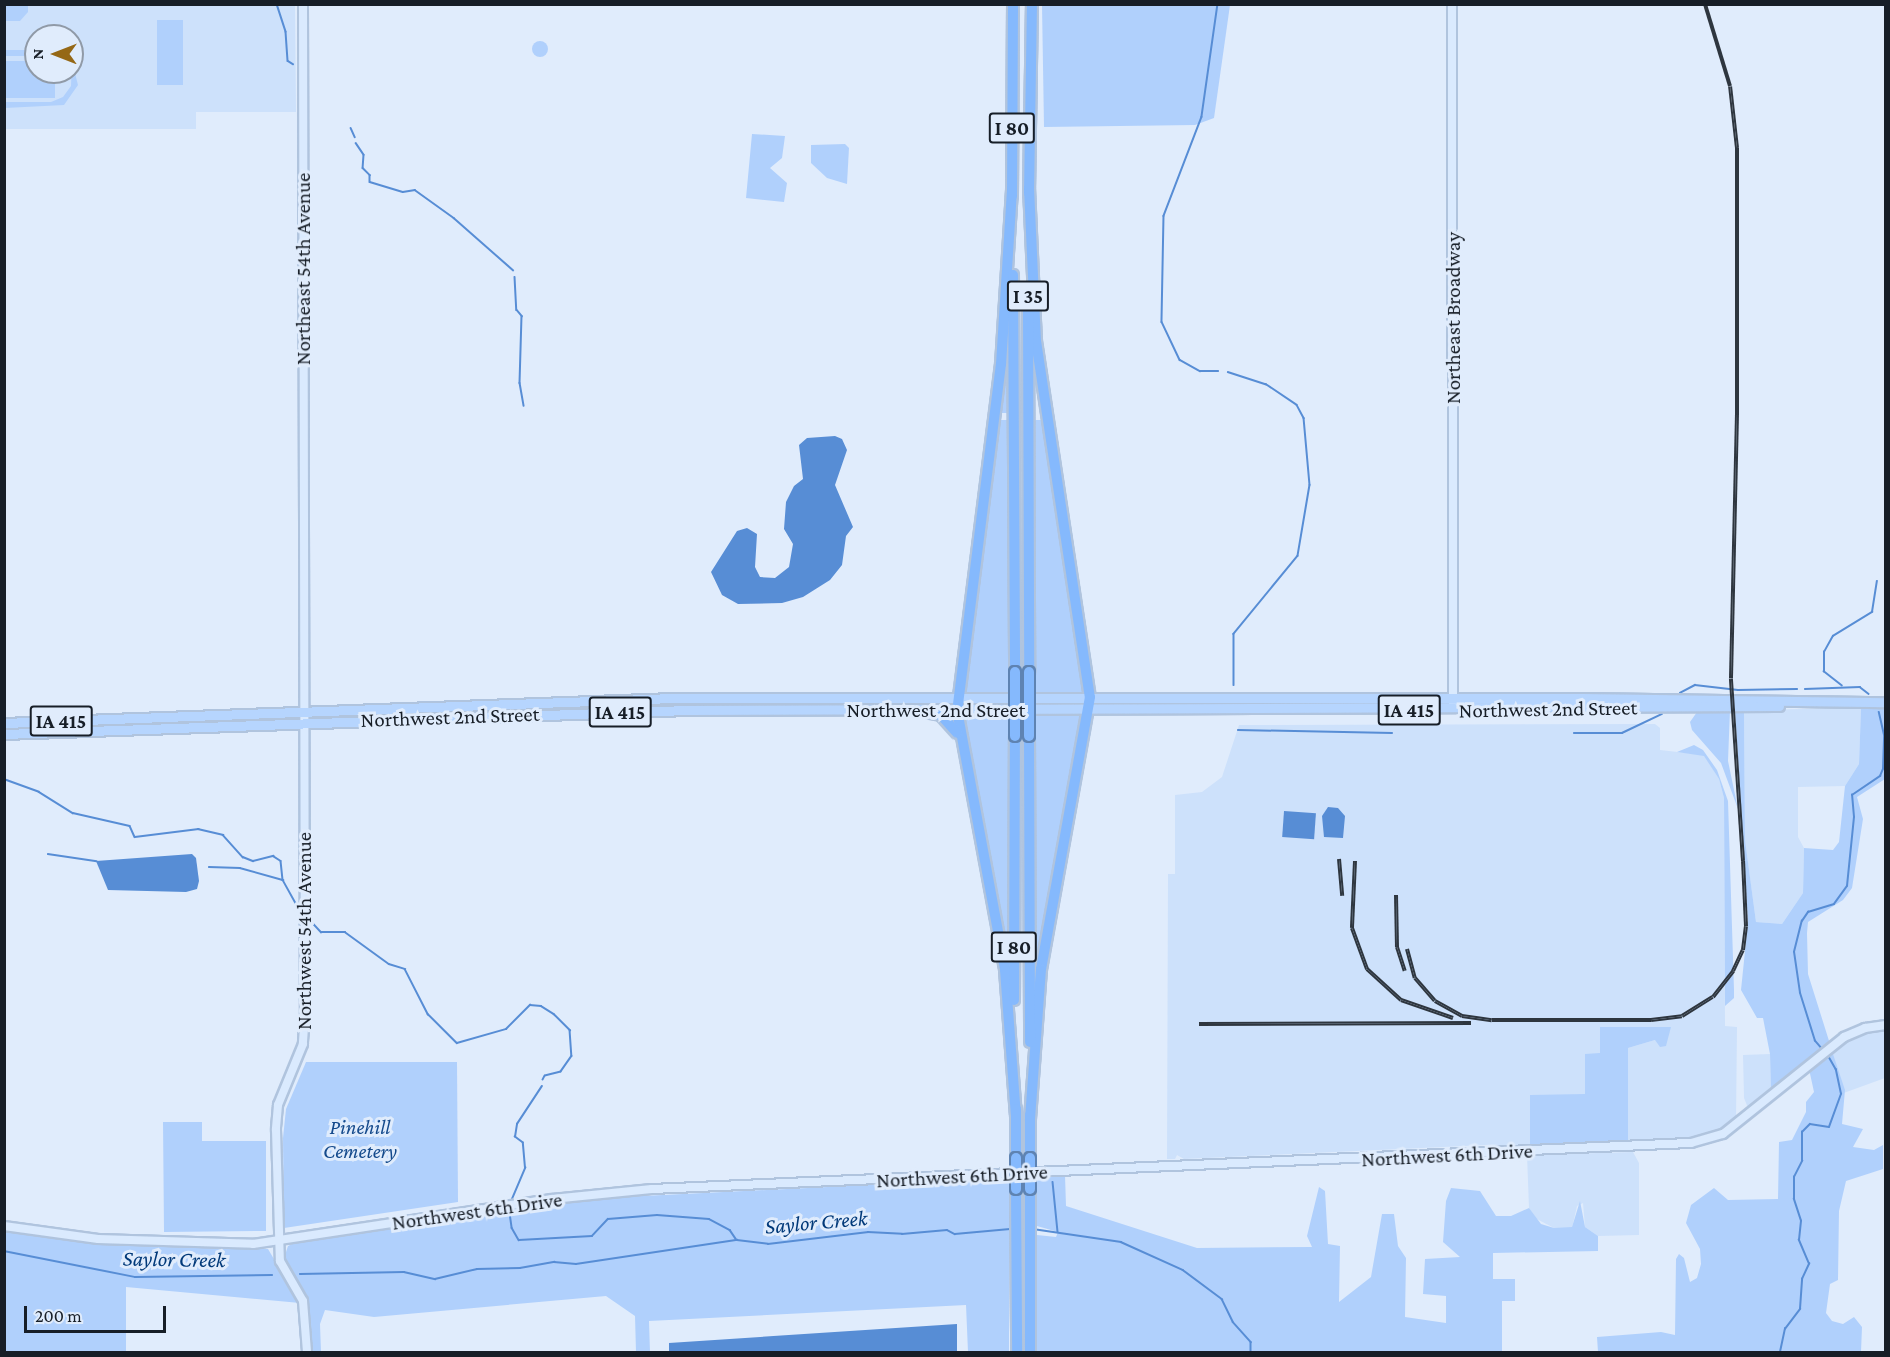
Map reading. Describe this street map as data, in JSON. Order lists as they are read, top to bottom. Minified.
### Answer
{"streets":{"highway":["I 80","I 35"],"main road":["Northeast 54th Avenue","Northeast Broadway","Northwest 2nd Street","IA 415","Northwest 54th Avenue","Northwest 6th Drive"]},"crossings":[["I 80","I 35"],["Northeast 54th Avenue","Northwest 54th Avenue"],["Northeast Broadway","Northwest 2nd Street"],["Northwest 2nd Street","Northwest 54th Avenue"],["Northwest 54th Avenue","Northwest 6th Drive"]],"water":["Saylor Creek"],"parks":["Pinehill Cemetery"],"scale_bar":"200 m","north":"left"}
